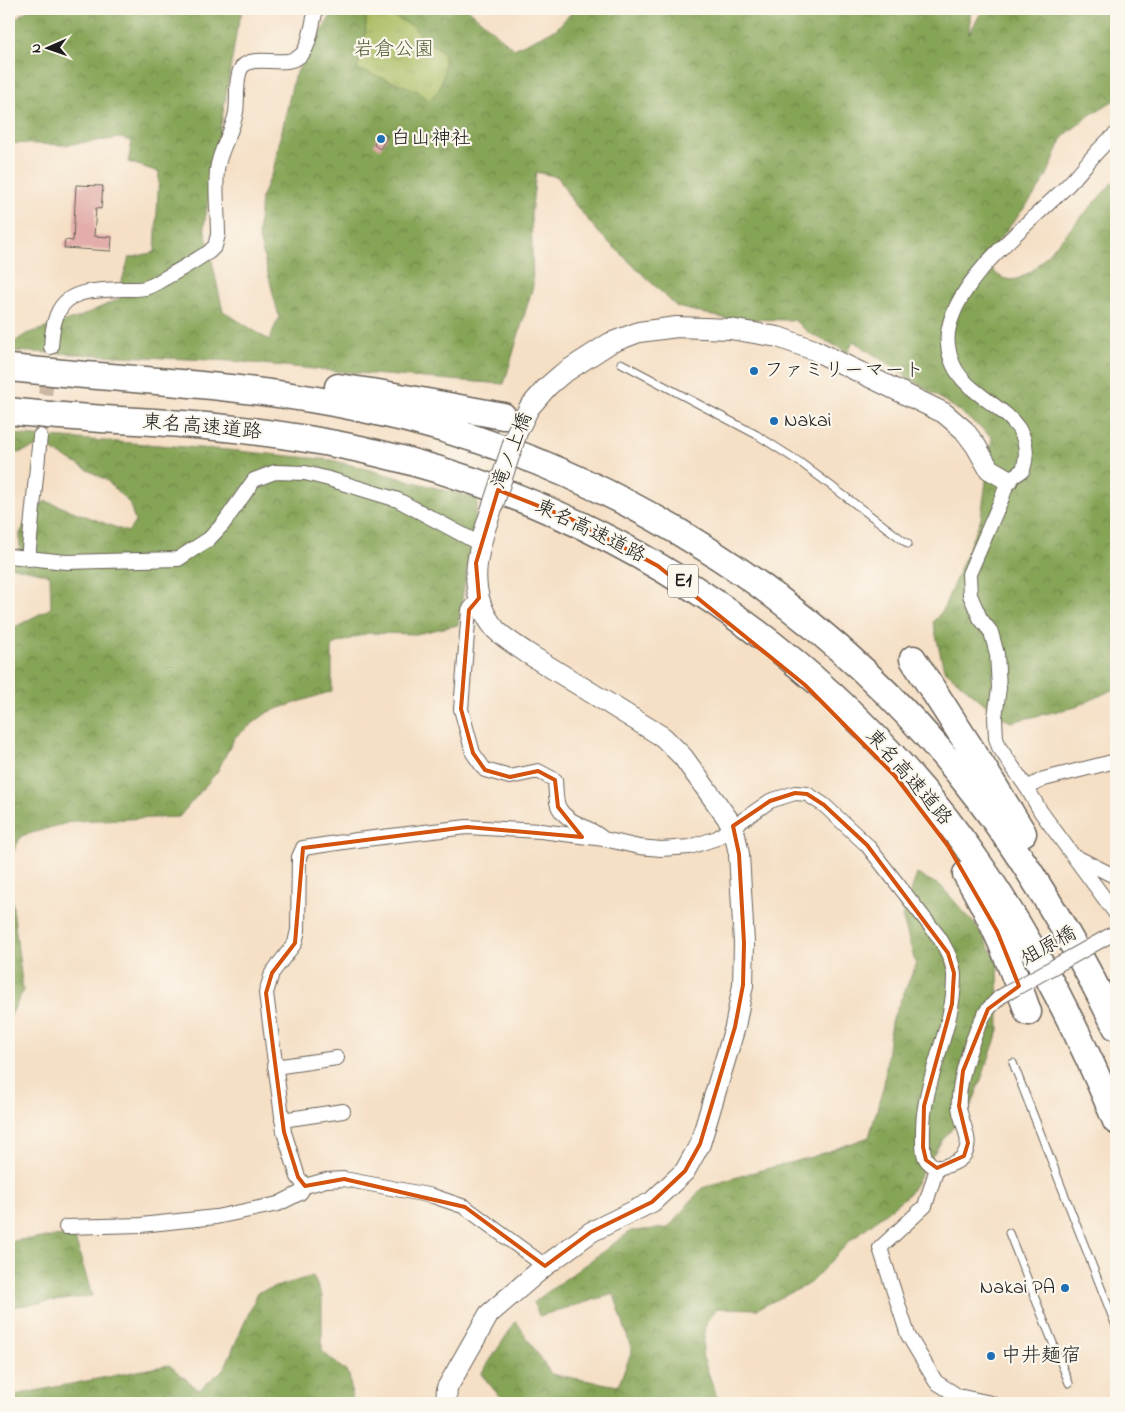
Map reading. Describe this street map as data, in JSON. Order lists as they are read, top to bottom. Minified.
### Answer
{"streets":{"highway":["東名高速道路","E1"],"street":["滝ノ上橋","俎原橋"]},"parks":["岩倉公園"],"places":["白山神社","ファミリーマート","Nakai","Nakai PA","中井麺宿"],"north":"left"}
